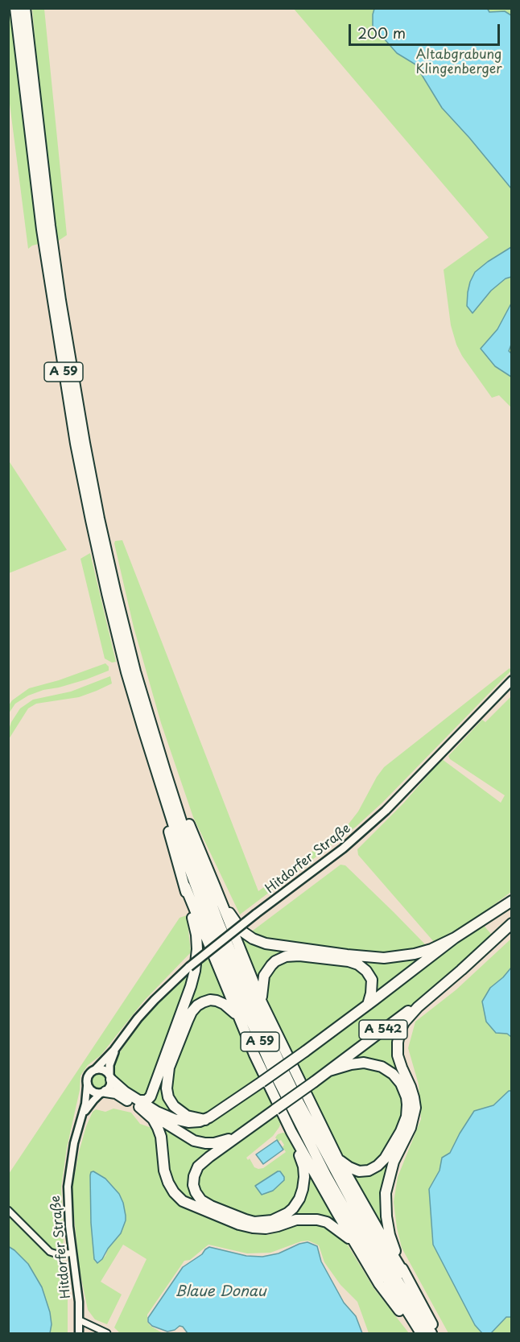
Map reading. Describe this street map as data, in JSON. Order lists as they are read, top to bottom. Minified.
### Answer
{"streets":{"highway":["A 59","A 542"],"main road":["Hitdorfer Straße"]},"crossings":[["Hitdorfer Straße","A 542"]],"water":["Blaue Donau"],"parks":["Altabgrabung Klingenberger"],"scale_bar":"200 m"}
